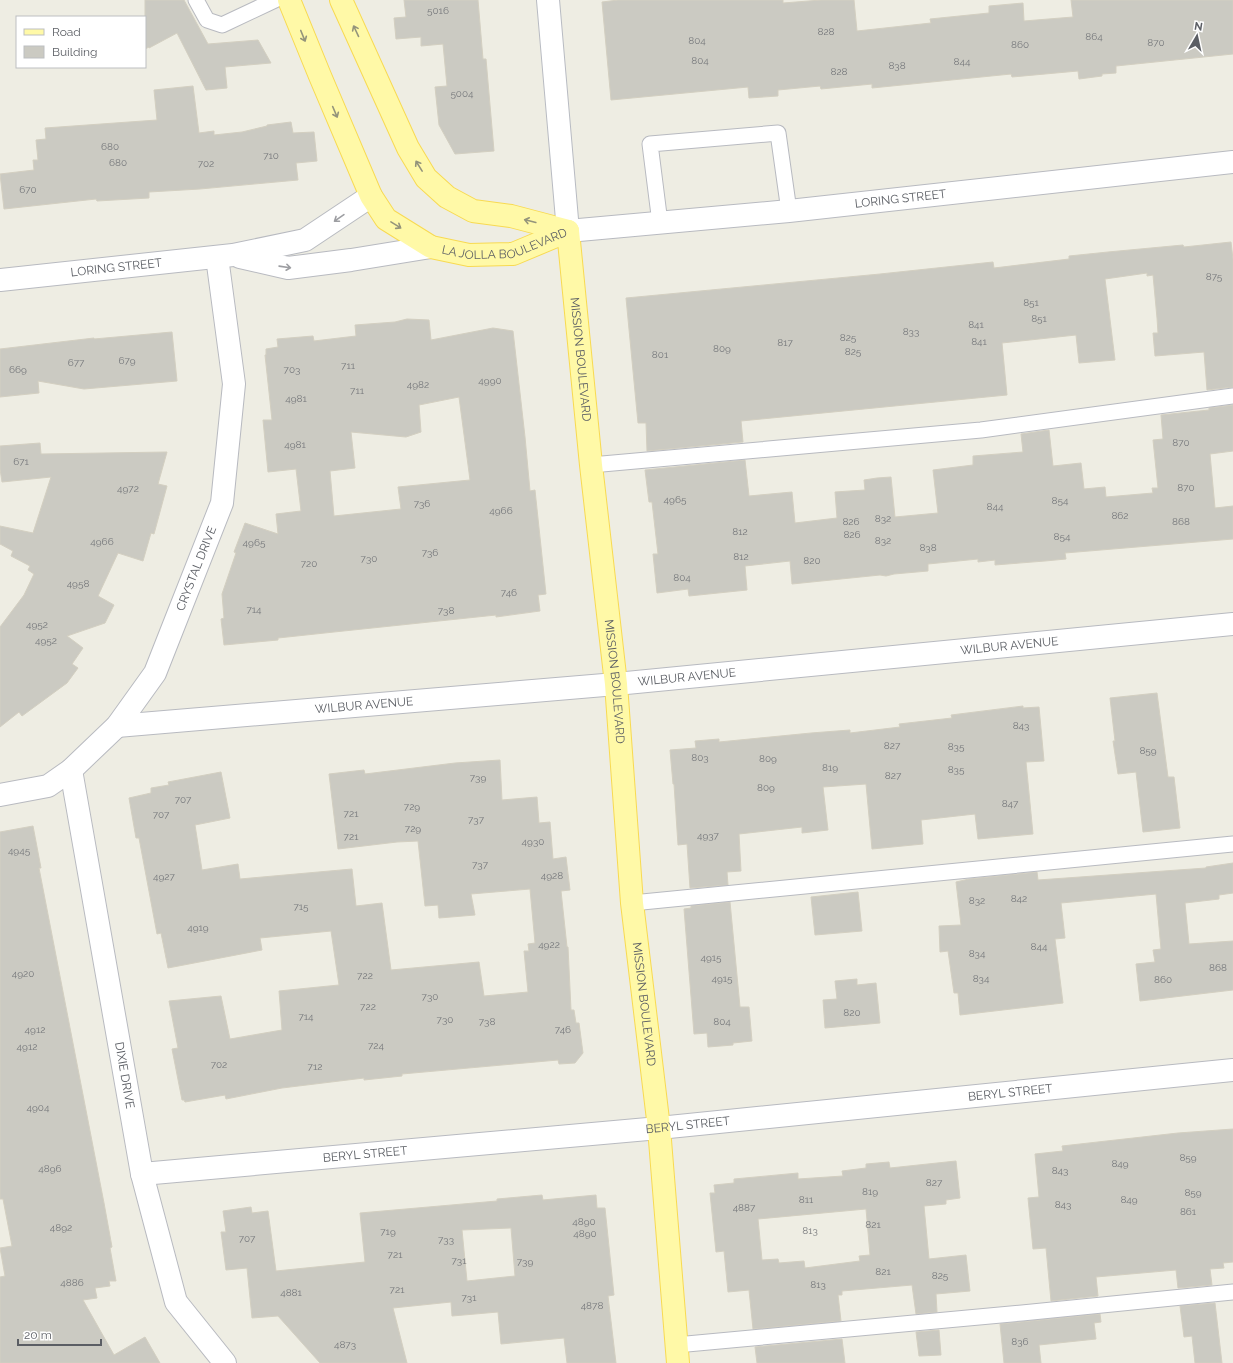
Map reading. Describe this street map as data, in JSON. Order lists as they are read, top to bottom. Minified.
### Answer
{"streets":{"main road":["LA JOLLA BOULEVARD","MISSION BOULEVARD"],"street":["LORING STREET","CRYSTAL DRIVE","WILBUR AVENUE","DIXIE DRIVE","BERYL STREET"]},"crossings":[["LORING STREET","LA JOLLA BOULEVARD"],["LORING STREET","MISSION BOULEVARD"],["LORING STREET","CRYSTAL DRIVE"],["LA JOLLA BOULEVARD","MISSION BOULEVARD"],["MISSION BOULEVARD","WILBUR AVENUE"],["MISSION BOULEVARD","BERYL STREET"],["CRYSTAL DRIVE","WILBUR AVENUE"],["CRYSTAL DRIVE","DIXIE DRIVE"],["DIXIE DRIVE","BERYL STREET"]],"house_numbers":["5016","828","864","804","870","860","804","844","838","828","5004","680","710","680","702","670","875","851","851","841","833","825","841","817","809","825","801","679","677","711","669","703","4990","4982","711","4981","870","4981","671","870","4972","4965","854","736","844","4966","862","832","826","868","812","826","854","832","4966","4965","838","736","812","730","820","720","804","4958","746","714","738","4952","4952","843","827","835","859","803","809","819","835","827","739","809","707","847","729","721","707","737","729","4937","721","4930","4945","737","4928","4927","842","832","715","4919","4922","844","834","4915","868","4920","722","4915","834","860","730","722","820","714","730","738","804","4912","746","724","4912","702","712","4904","859","849","4896","843","827","819","859","811","849","843","4887","861","4890","821","4892","813","719","4890","707","733","721","731","739","821","825","4886","813","721","4881","731","4878","836","4873"],"legend":["Road","Building"],"scale_bar":"20 m","north":"top"}
